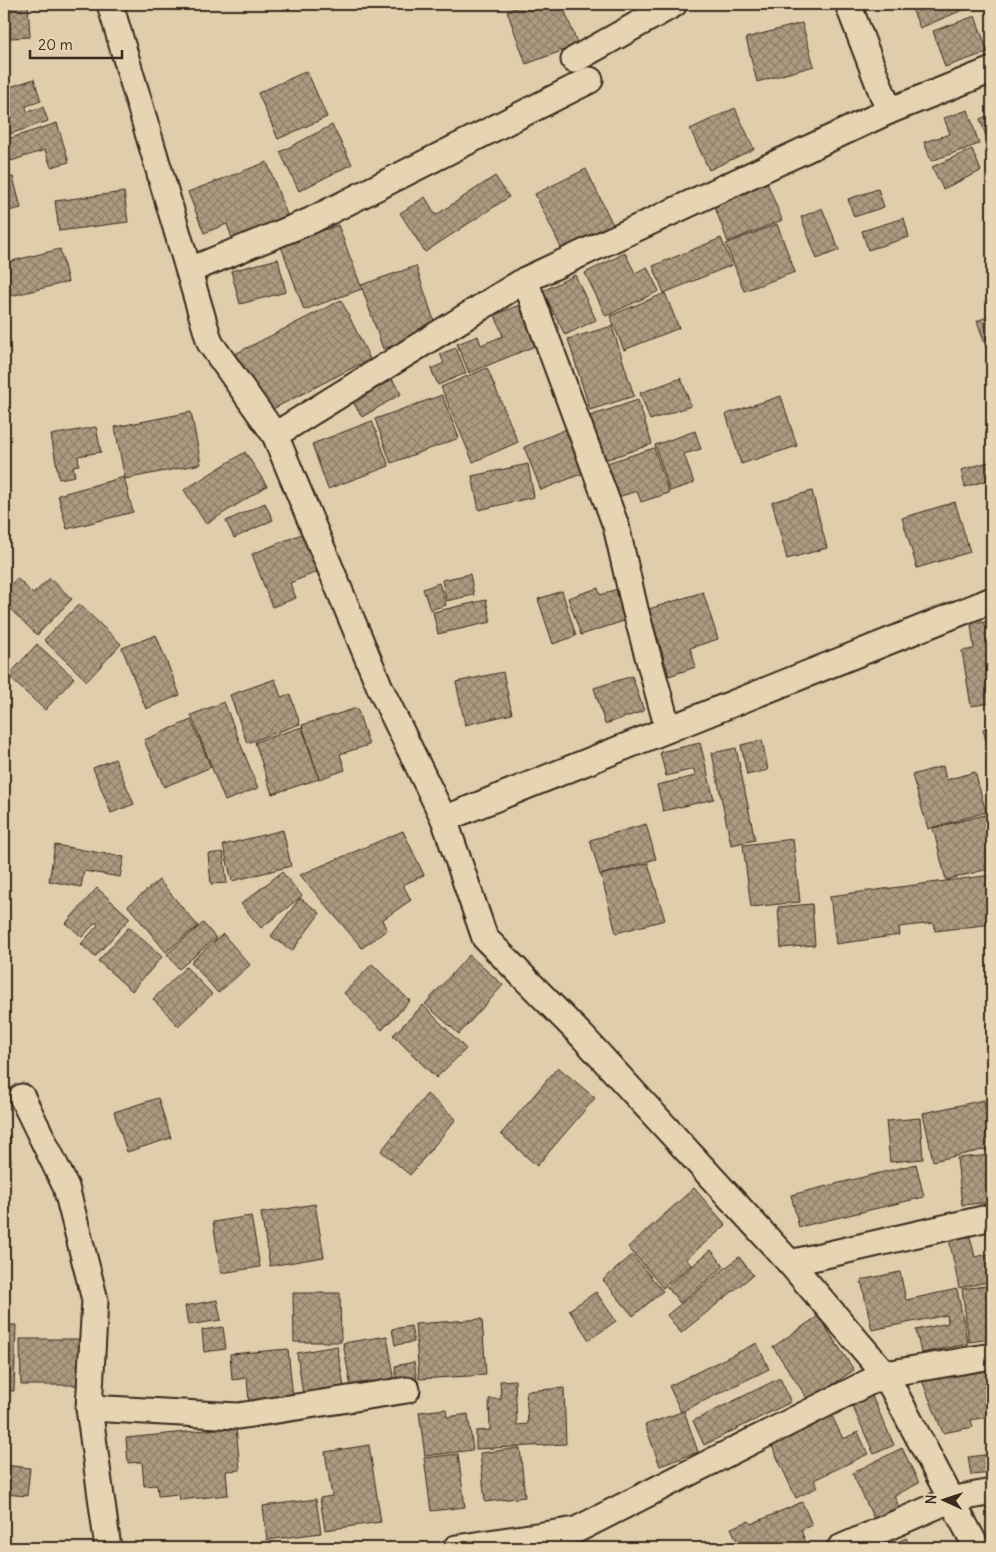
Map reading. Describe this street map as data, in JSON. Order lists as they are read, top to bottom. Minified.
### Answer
{"scale_bar":"20 m","north":"left"}
